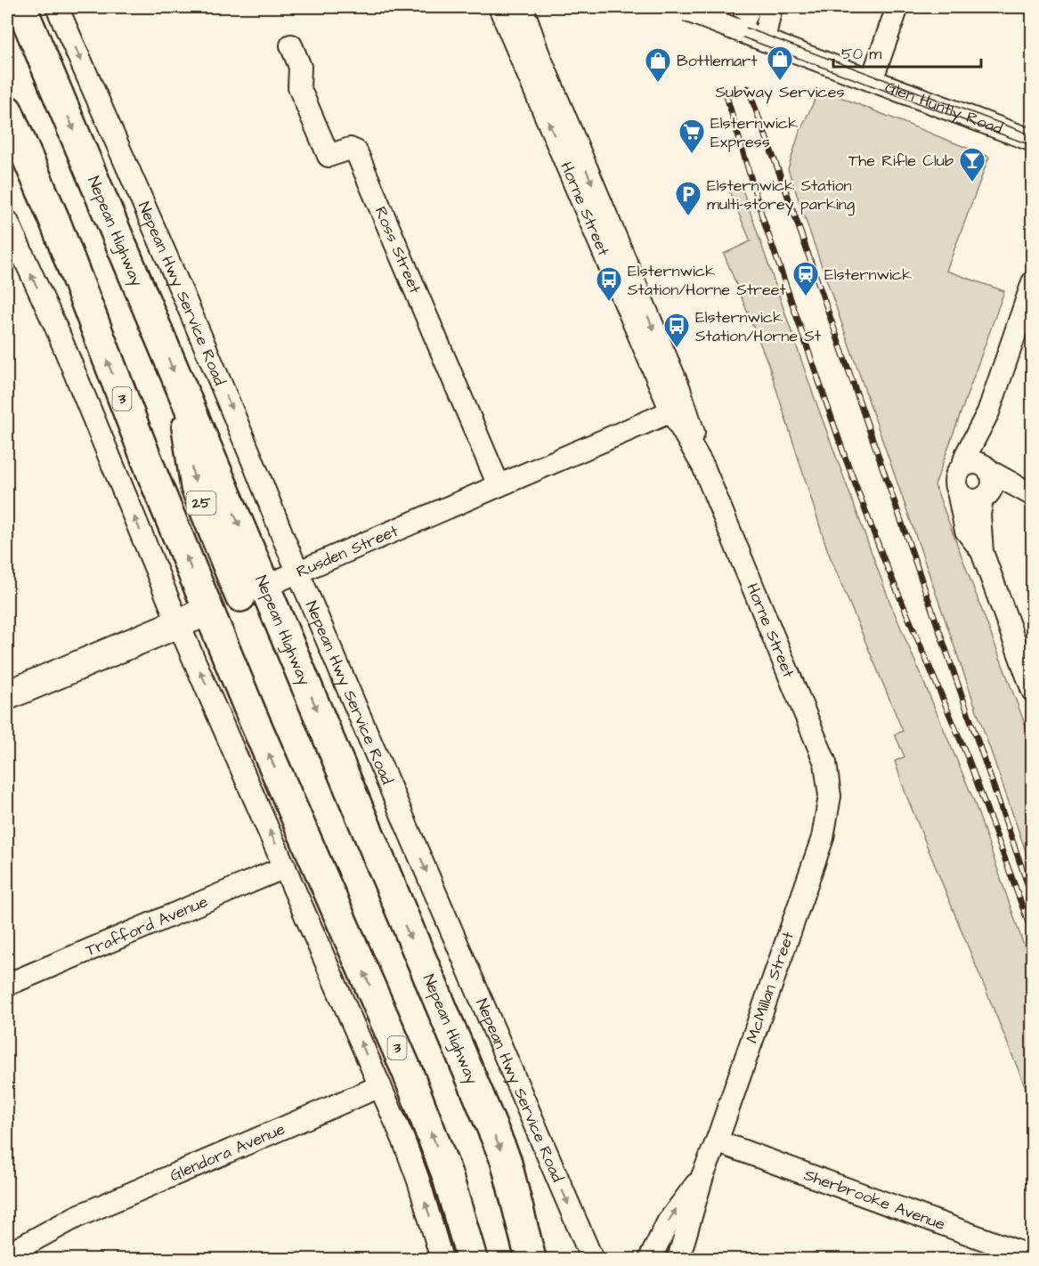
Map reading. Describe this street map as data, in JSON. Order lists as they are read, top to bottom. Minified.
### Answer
{"streets":{"highway":["Nepean Highway","3","25","Rusden Street"],"street":["Glen Huntly Road","Horne Street","Ross Street","Nepean Hwy Service Road","Trafford Avenue","McMillan Street","Glendora Avenue","Sherbrooke Avenue"]},"crossings":[["Horne Street","Rusden Street"],["Horne Street","McMillan Street"],["Nepean Highway","Rusden Street"],["Ross Street","Rusden Street"],["Nepean Hwy Service Road","Rusden Street"],["3","Rusden Street"],["McMillan Street","Sherbrooke Avenue"]],"places":{"shop":["Subway Services","Bottlemart"],"supermarket":["Elsternwick Express"],"bar":["The Rifle Club"],"parking":["Elsternwick Station multi-storey parking"],"station":["Elsternwick"],"bus stop":["Elsternwick Station/Horne Street","Elsternwick Station/Horne St"]},"scale_bar":"50 m"}
